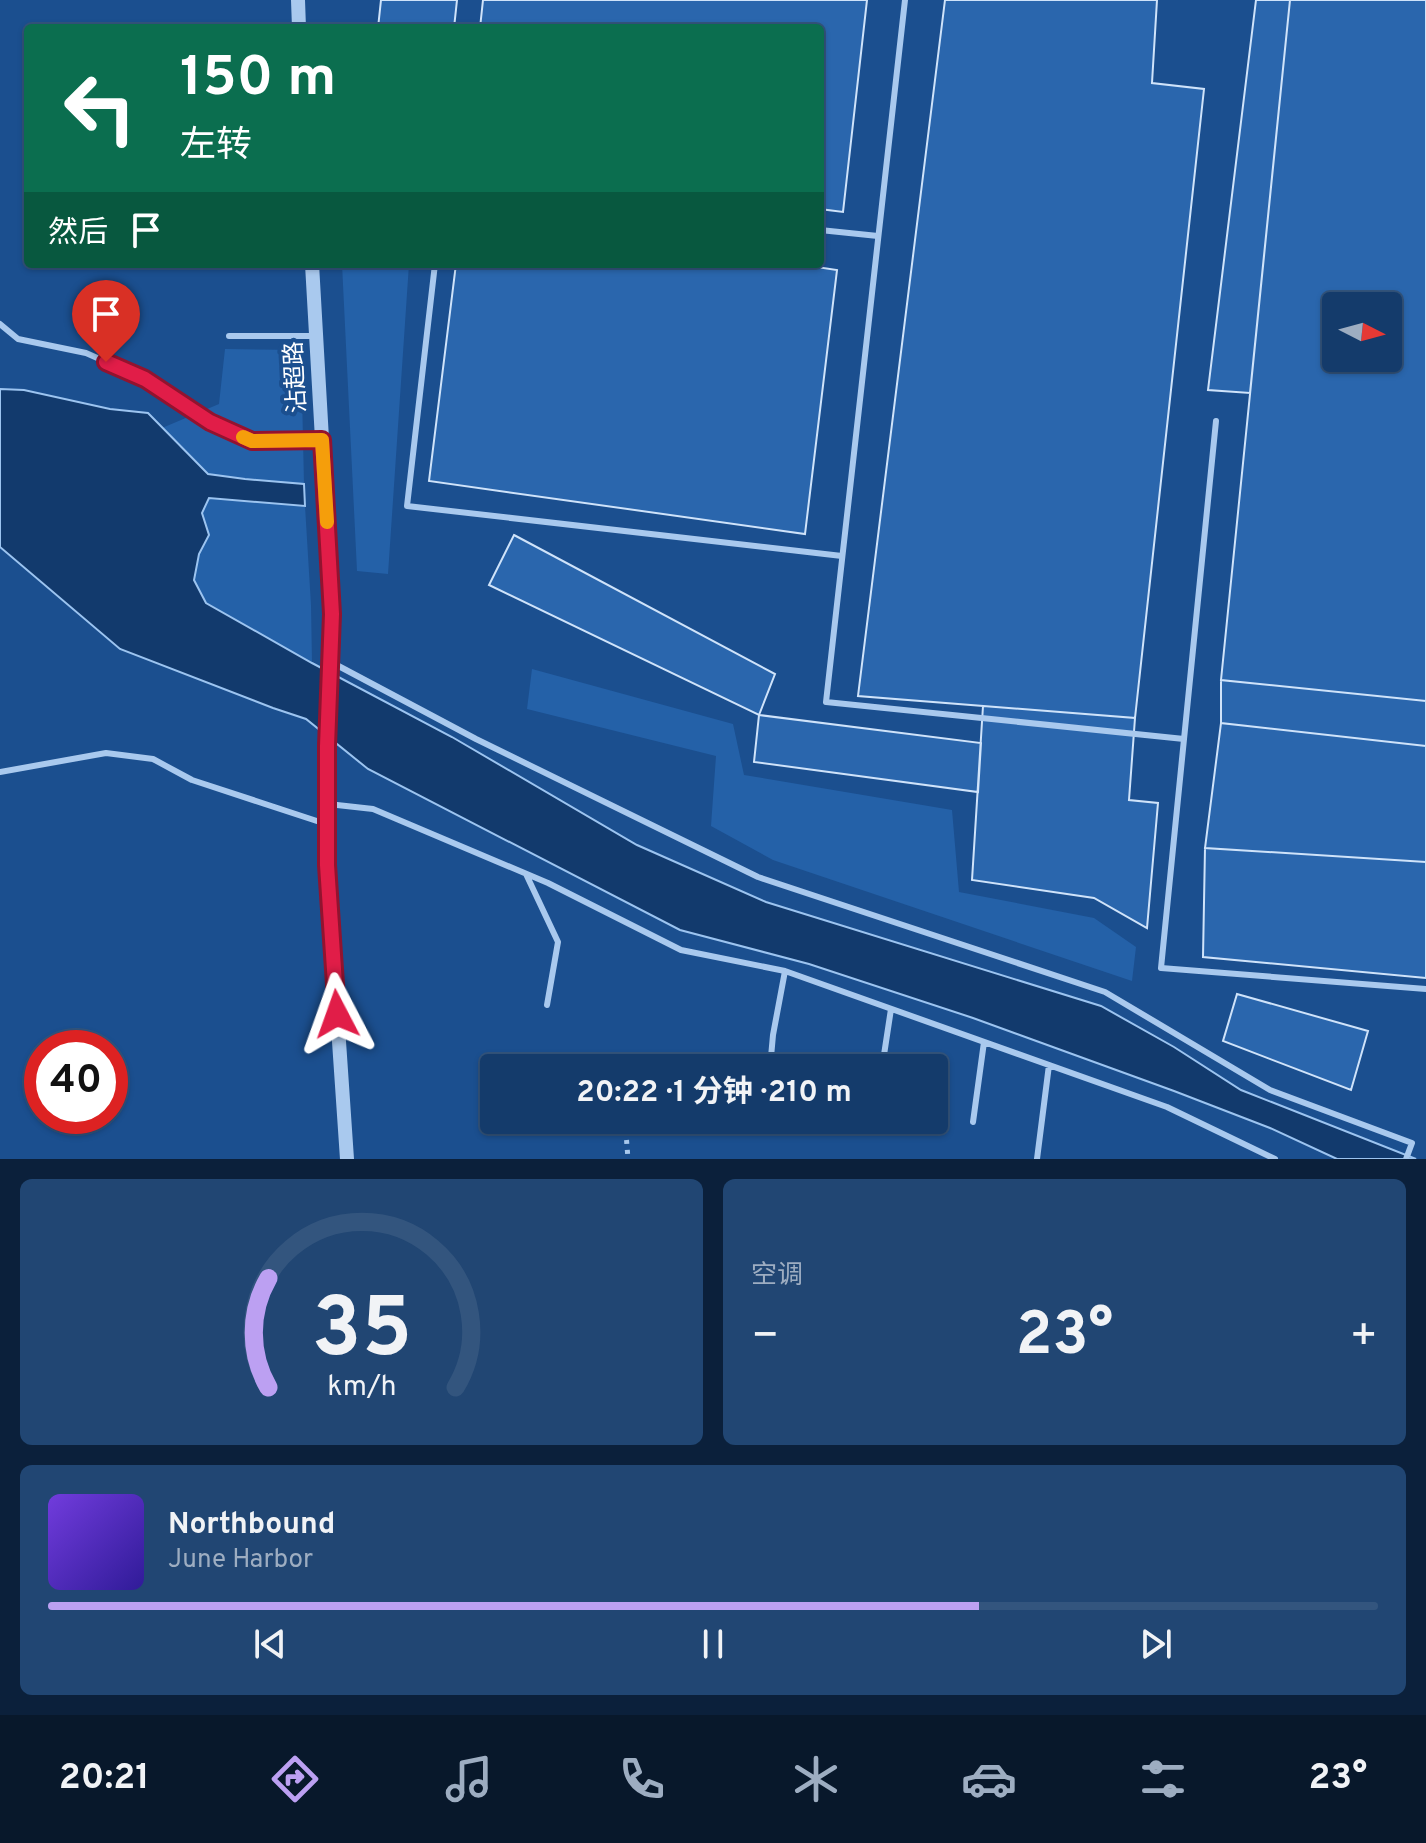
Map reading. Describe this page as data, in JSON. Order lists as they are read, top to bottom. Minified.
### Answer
{"streets":{"street":["沾超路"]},"north":"right","page":{"turn":["150 m","左转"],"then":"然后","limit":"40","trip":"20:22 · 1 分钟 · 210 m","tile":"空调","heat":["−","23°","+"],"song":["Northbound","June Harbor"],"tabs":["20:21","23°"],"gauge":["35","km/h"]}}
